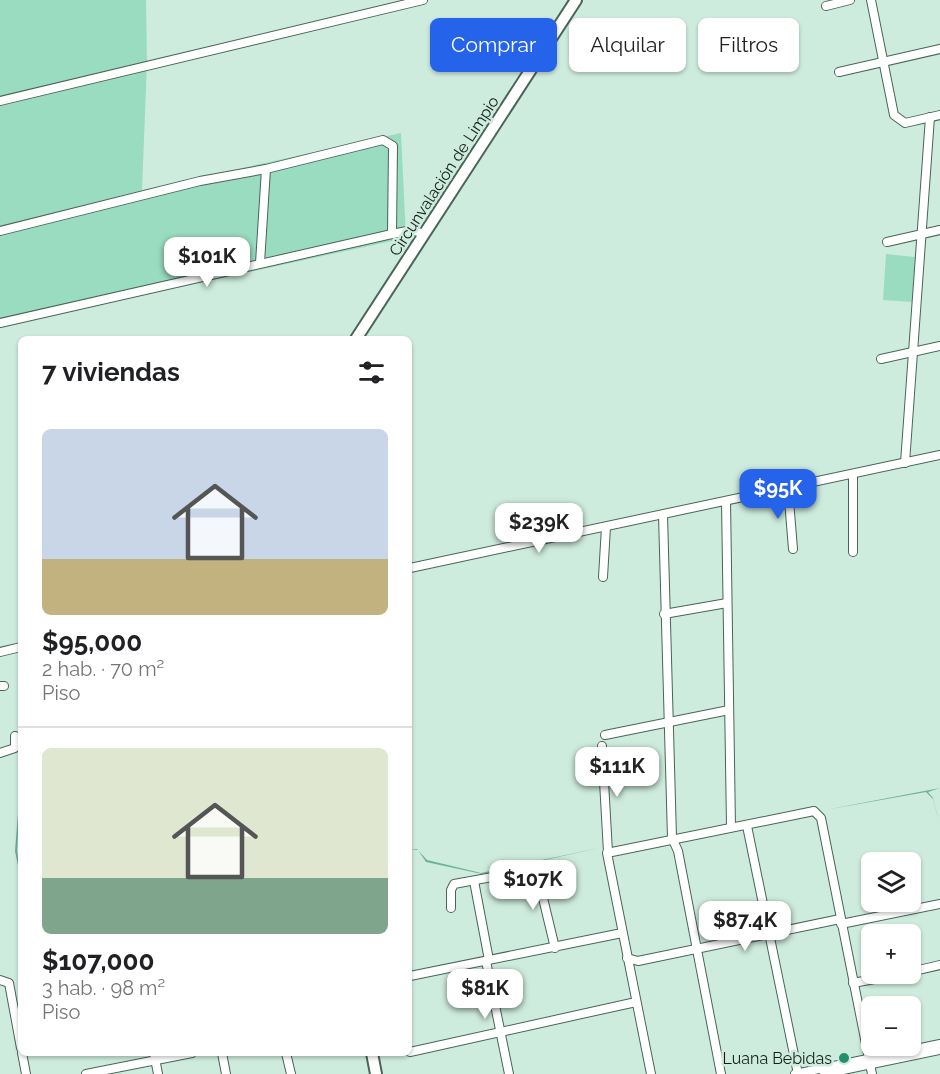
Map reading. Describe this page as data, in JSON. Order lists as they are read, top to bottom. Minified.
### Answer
{"streets":{"highway":["Circunvalación de Limpio"]},"places":["Luana Bebidas"],"page":{"chip":["Comprar","Alquilar","Filtros"],"price":["$101K","$95K","$239K","$111K","$107K","$87.4K","$81K"],"heading":"7 viviendas","list":[{"name":"$95,000","note":"2 hab. · 70 m² · Piso"},{"name":"$107,000","note":"3 hab. · 98 m² · Piso"}],"map_buttons":["+","−"]}}
